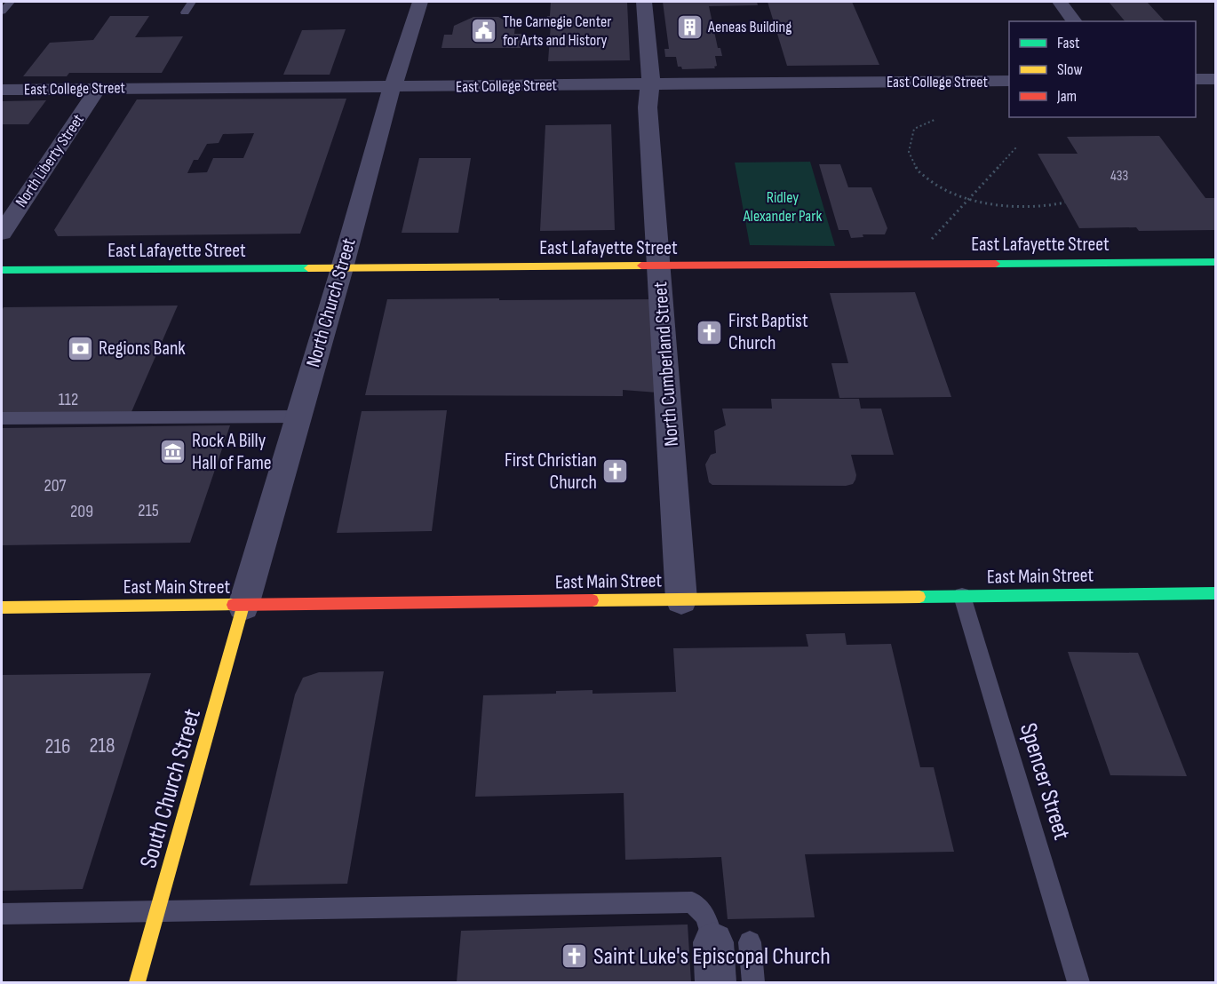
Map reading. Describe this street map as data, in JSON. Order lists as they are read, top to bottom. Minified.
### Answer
{"streets":{"street":["East College Street","North Liberty Street","East Lafayette Street","North Church Street","North Cumberland Street","East Main Street","South Church Street"],"lane":["Spencer Street"]},"crossings":[["East College Street","North Liberty Street"],["East College Street","North Church Street"],["East College Street","North Cumberland Street"],["East Lafayette Street","North Church Street"],["East Lafayette Street","North Cumberland Street"],["North Church Street","East Main Street"],["North Church Street","South Church Street"],["North Cumberland Street","East Main Street"],["East Main Street","Spencer Street"],["East Main Street","South Church Street"]],"parks":["Ridley Alexander Park"],"places":{"building":["Aeneas Building"],"public building":["The Carnegie Center for Arts and History"],"church":["First Baptist Church","First Christian Church","Saint Luke's Episcopal Church"],"bank":["Regions Bank"],"museum":["Rock A Billy Hall of Fame"]},"house_numbers":["433","112","207","215","209","218","216"],"legend":["Fast","Slow","Jam"]}
